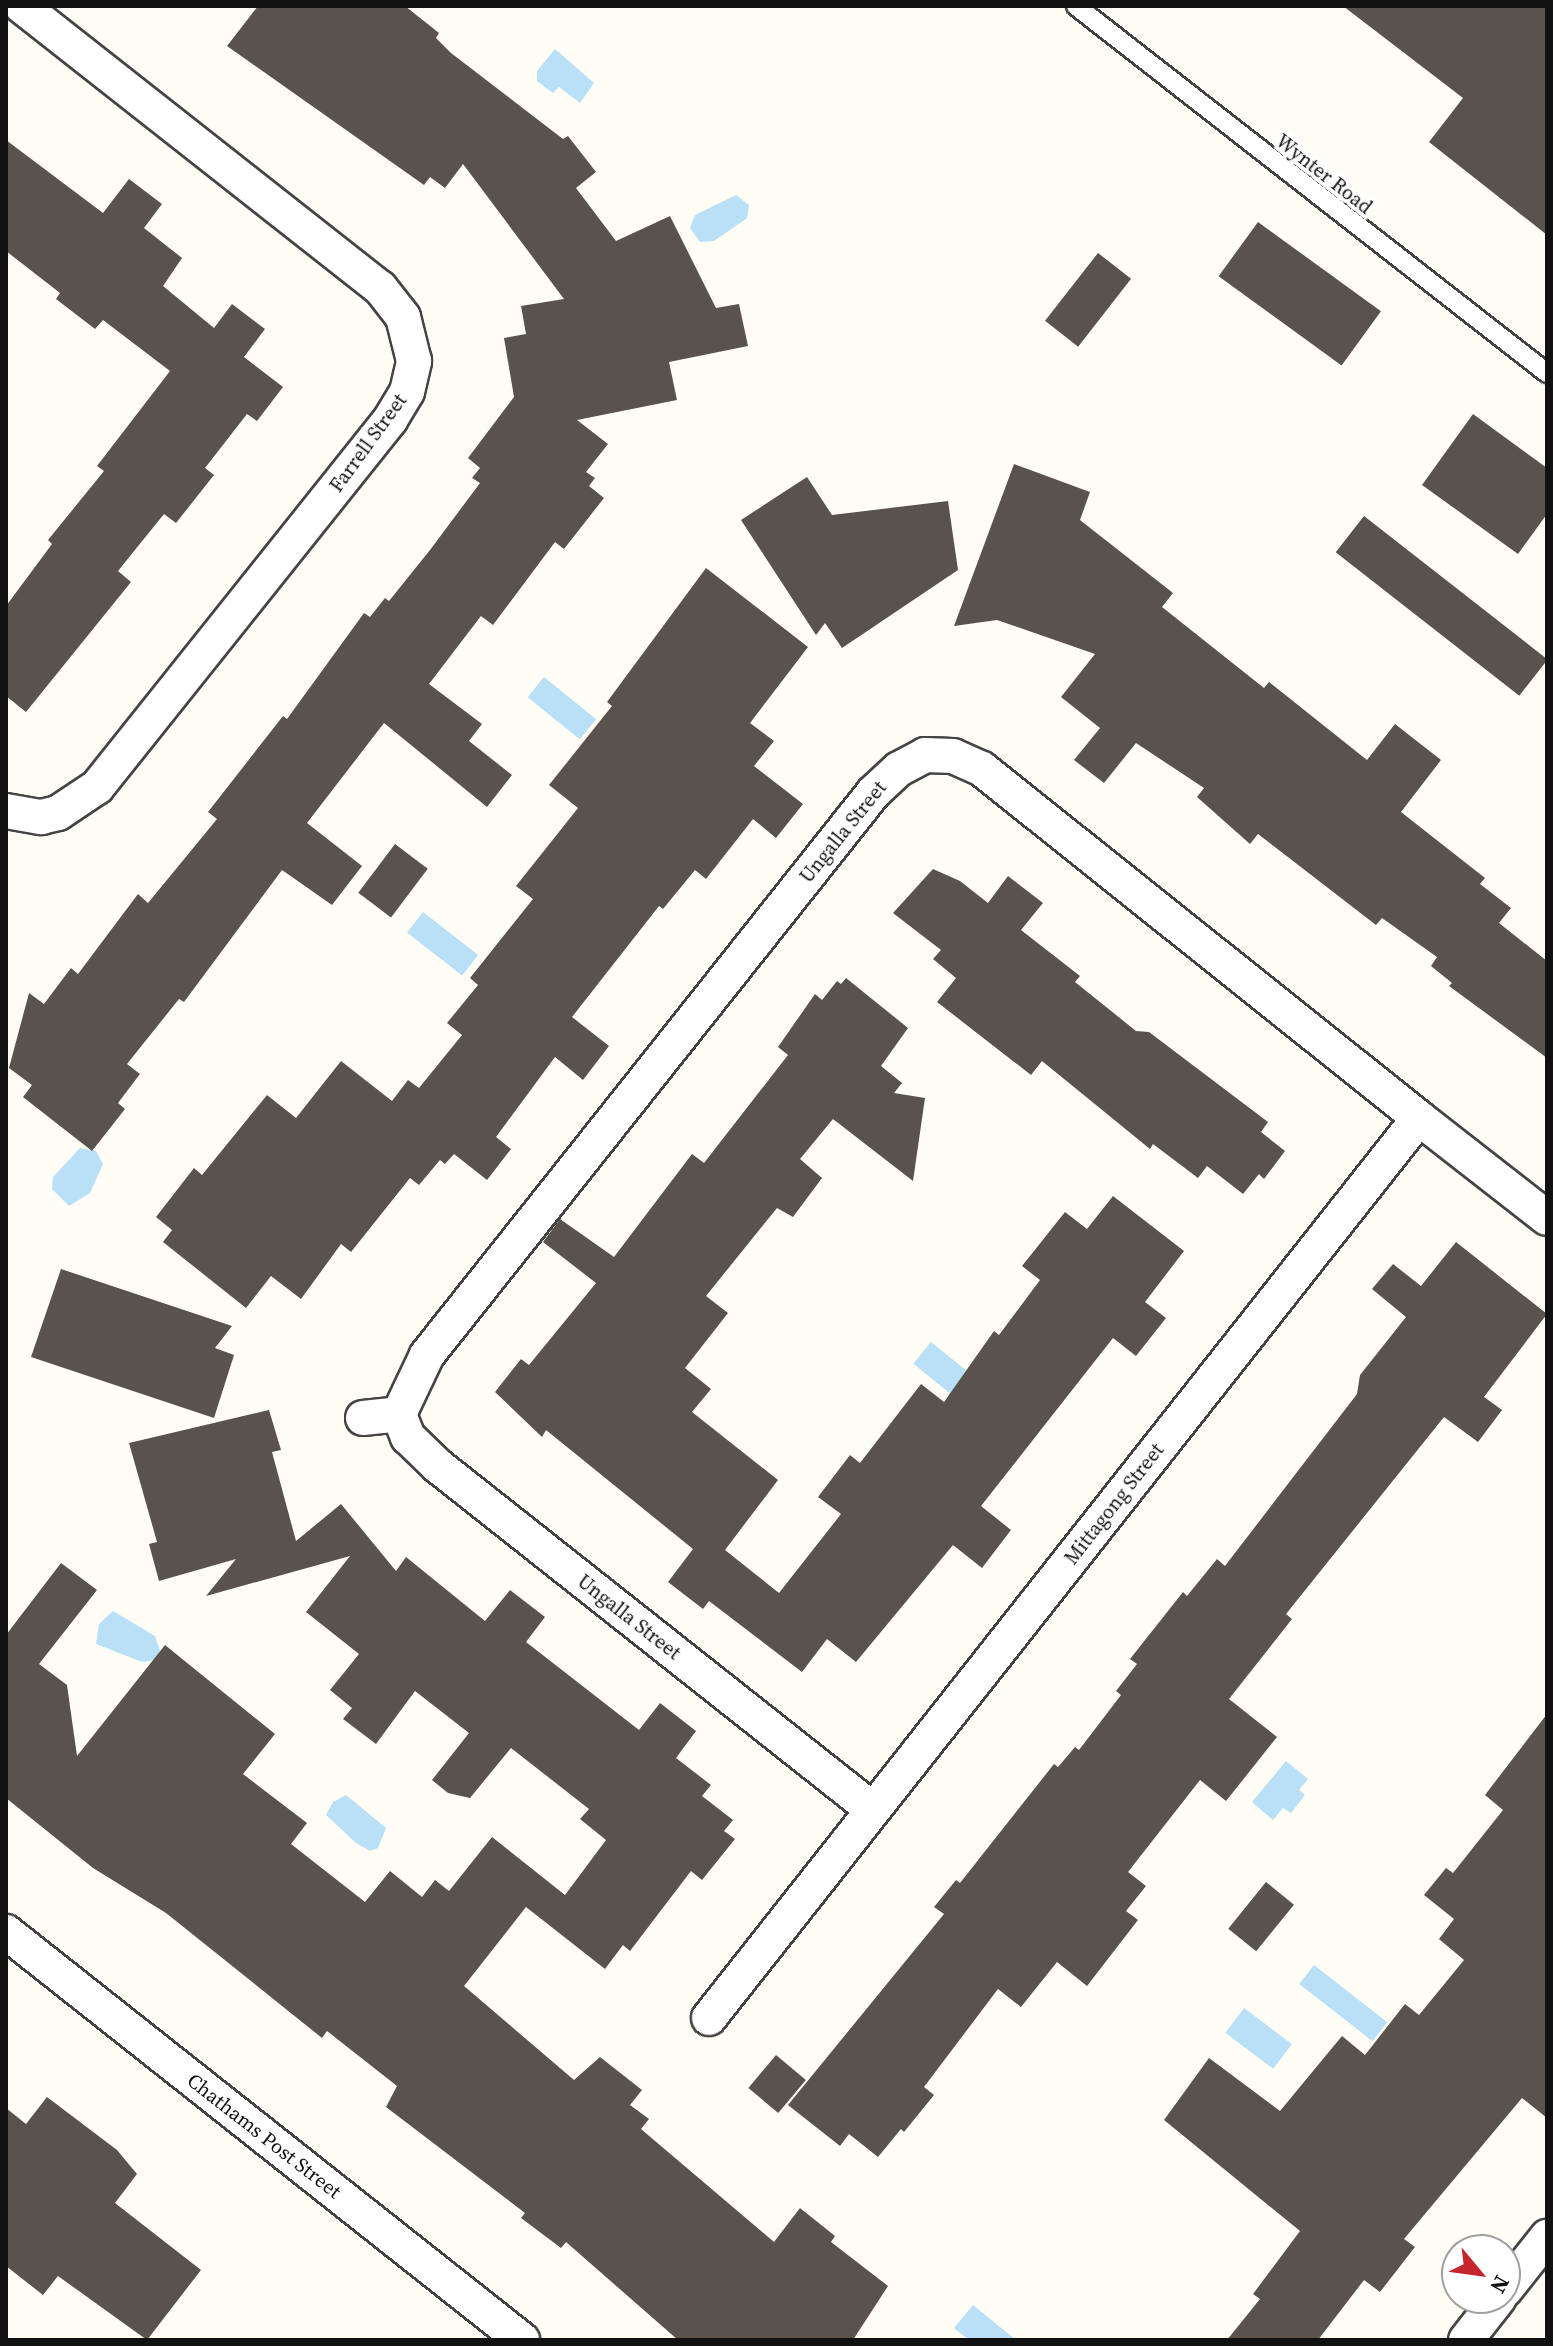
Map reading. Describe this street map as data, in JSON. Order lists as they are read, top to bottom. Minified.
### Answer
{"streets":{"street":["Farrell Street","Ungalla Street","Mittagong Street","Chathams Post Street"],"lane":["Wynter Road"]},"crossings":[["Ungalla Street","Mittagong Street"]],"north":"bottom right"}
